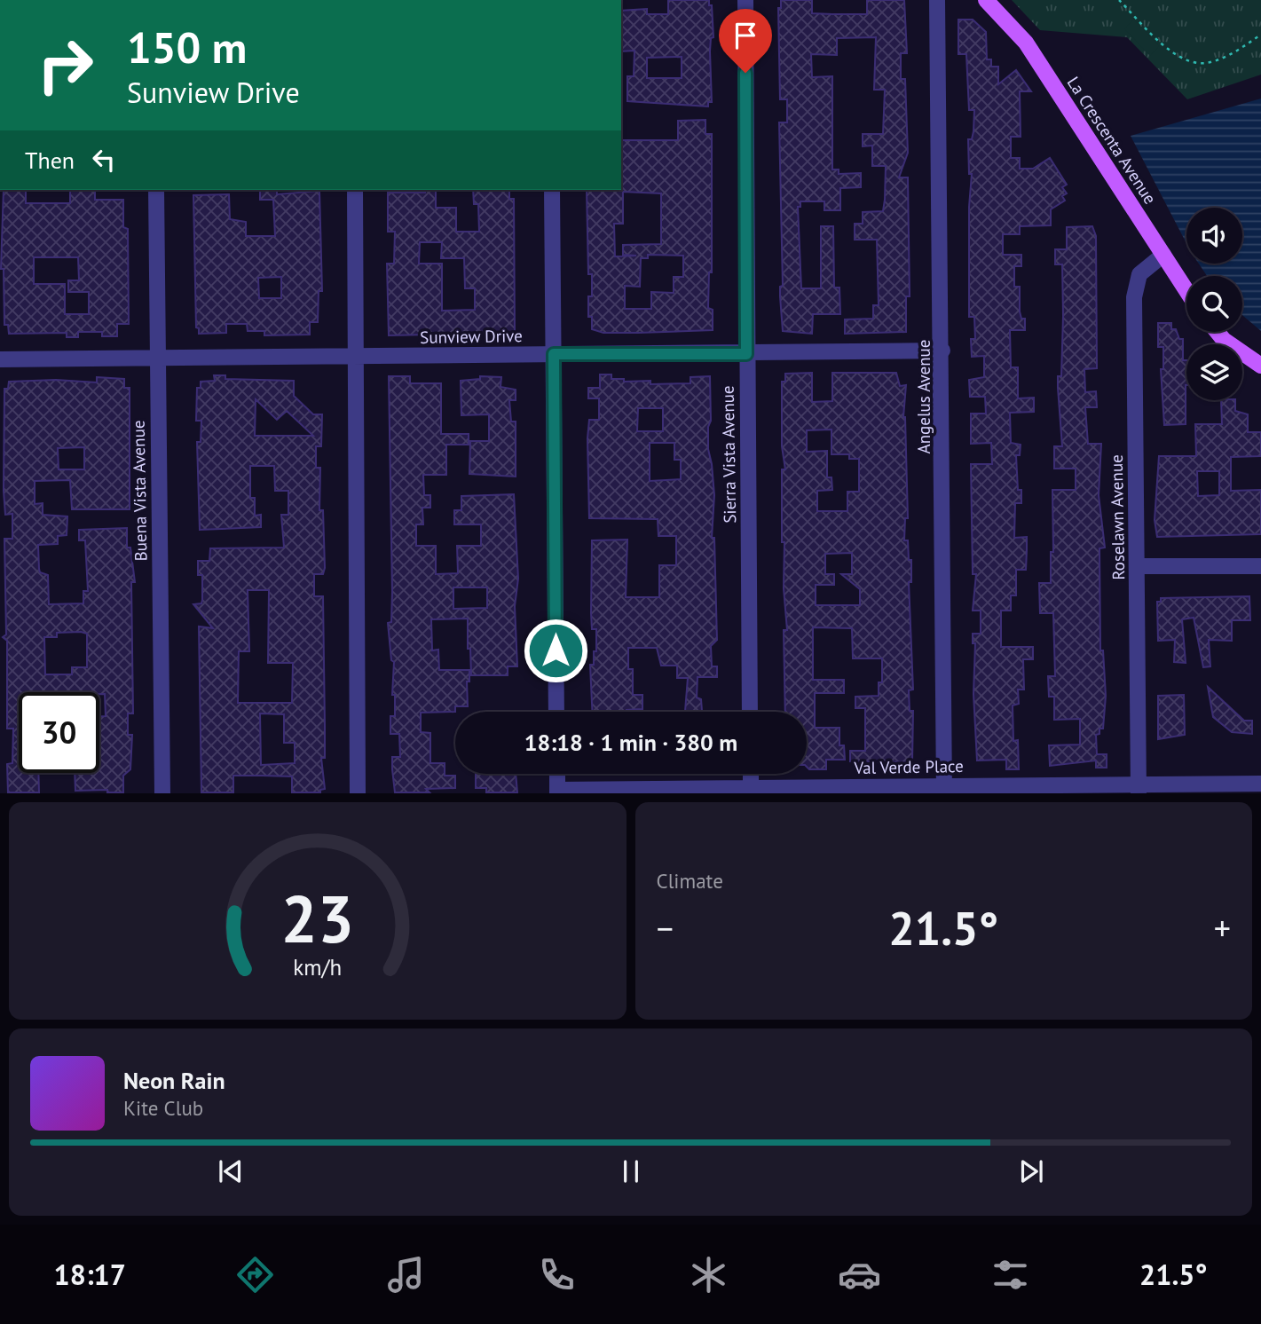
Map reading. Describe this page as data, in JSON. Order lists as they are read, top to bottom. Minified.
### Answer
{"streets":{"main road":["La Crescenta Avenue"],"street":["Sunview Drive","Angelus Avenue","Sierra Vista Avenue","Buena Vista Avenue","Roselawn Avenue","Val Verde Place"]},"crossings":[["La Crescenta Avenue","Roselawn Avenue"],["Sunview Drive","Angelus Avenue"],["Sunview Drive","Sierra Vista Avenue"],["Sunview Drive","Buena Vista Avenue"],["Angelus Avenue","Val Verde Place"],["Roselawn Avenue","Val Verde Place"]],"page":{"turn":["150 m","Sunview Drive"],"then":"Then","limit":"30","trip":"18:18 · 1 min · 380 m","tile":"Climate","heat":["−","21.5°","+"],"song":["Neon Rain","Kite Club"],"tabs":["18:17","21.5°"],"gauge":["23","km/h"]}}
